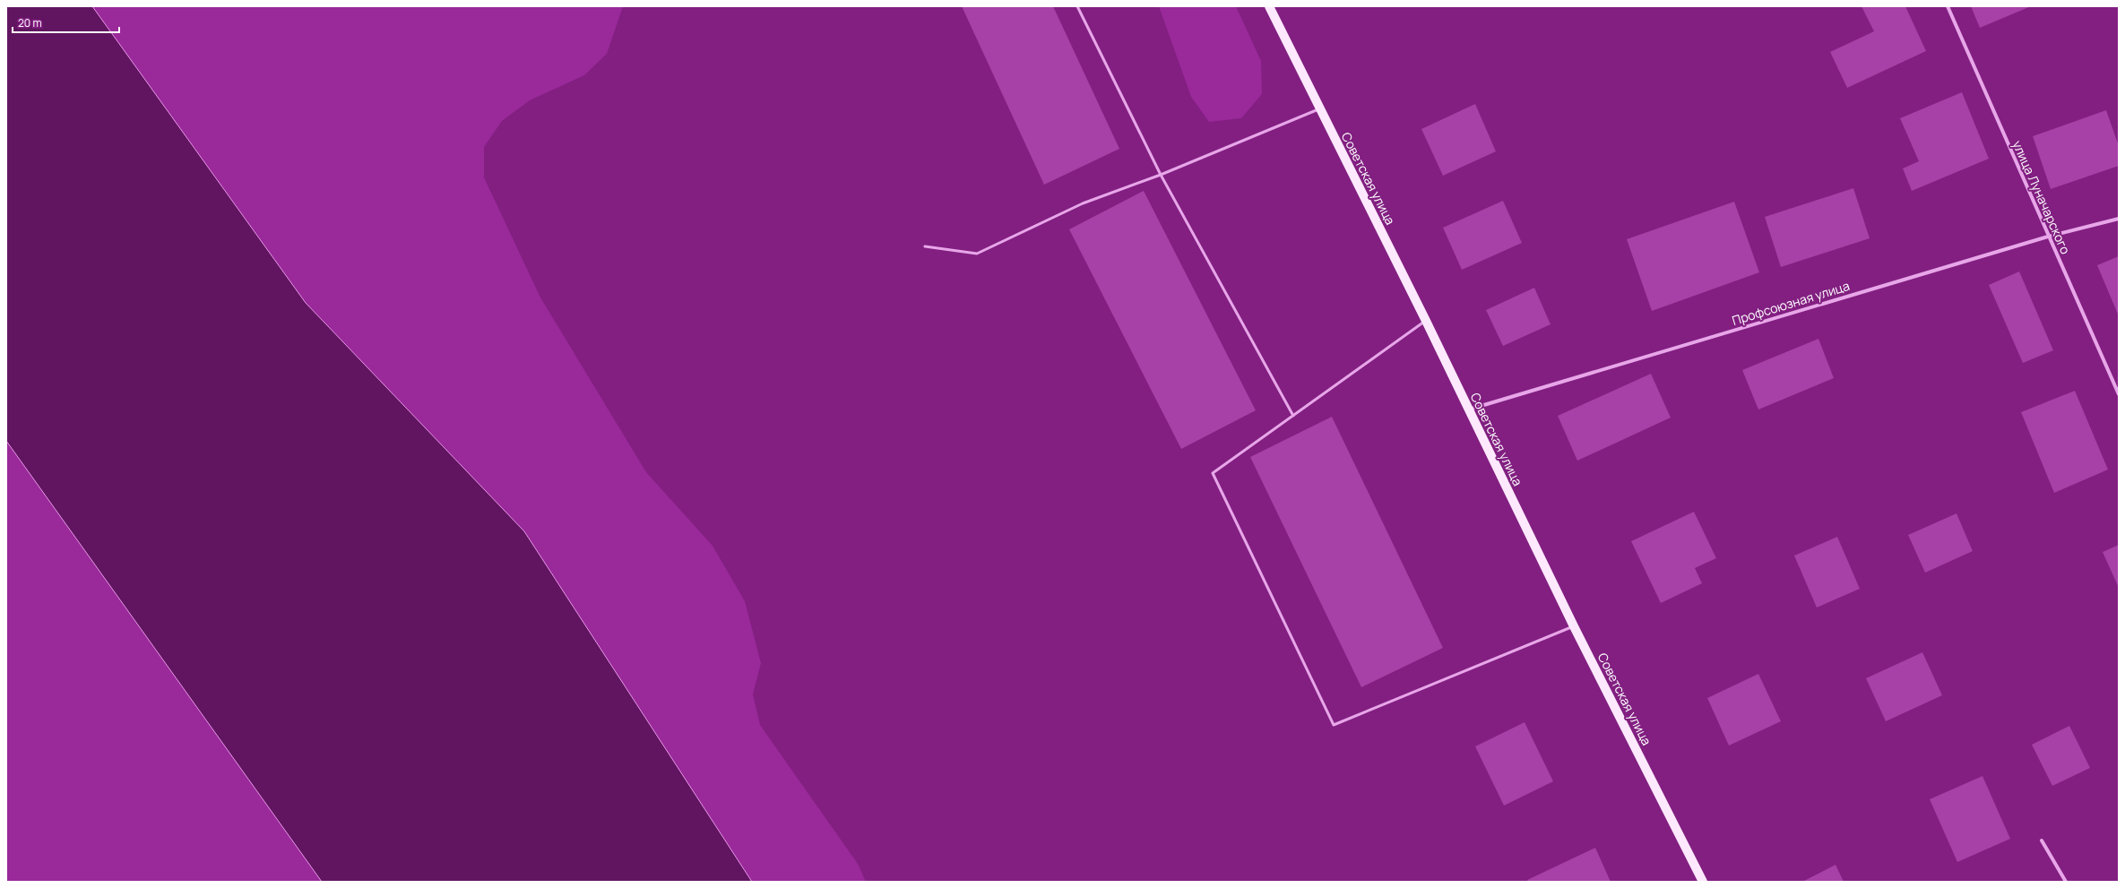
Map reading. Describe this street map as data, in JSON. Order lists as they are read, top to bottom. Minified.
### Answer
{"streets":{"main road":["Советская улица"],"street":["улица Луначарского","Профсоюзная улица"]},"crossings":[["Советская улица","Профсоюзная улица"],["улица Луначарского","Профсоюзная улица"]],"scale_bar":"20 m"}
